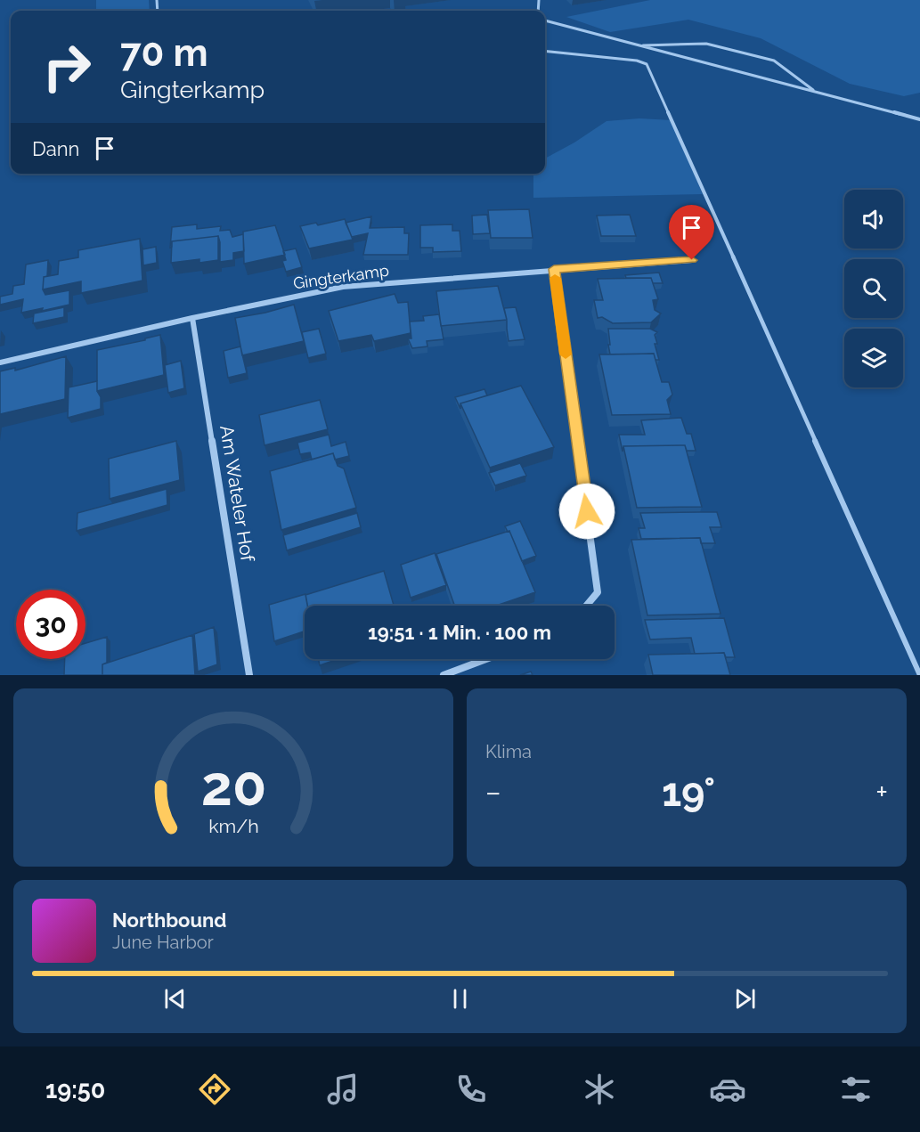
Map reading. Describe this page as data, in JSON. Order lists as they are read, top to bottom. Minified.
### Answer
{"streets":{"street":["Gingterkamp","Am Wateler Hof"]},"crossings":[["Gingterkamp","Am Wateler Hof"]],"page":{"turn":["70 m","Gingterkamp"],"then":"Dann","limit":"30","trip":"19:51 · 1 Min. · 100 m","tile":"Klima","heat":["−","19°","+"],"song":["Northbound","June Harbor"],"tabs":"19:50","gauge":["20","km/h"]}}
